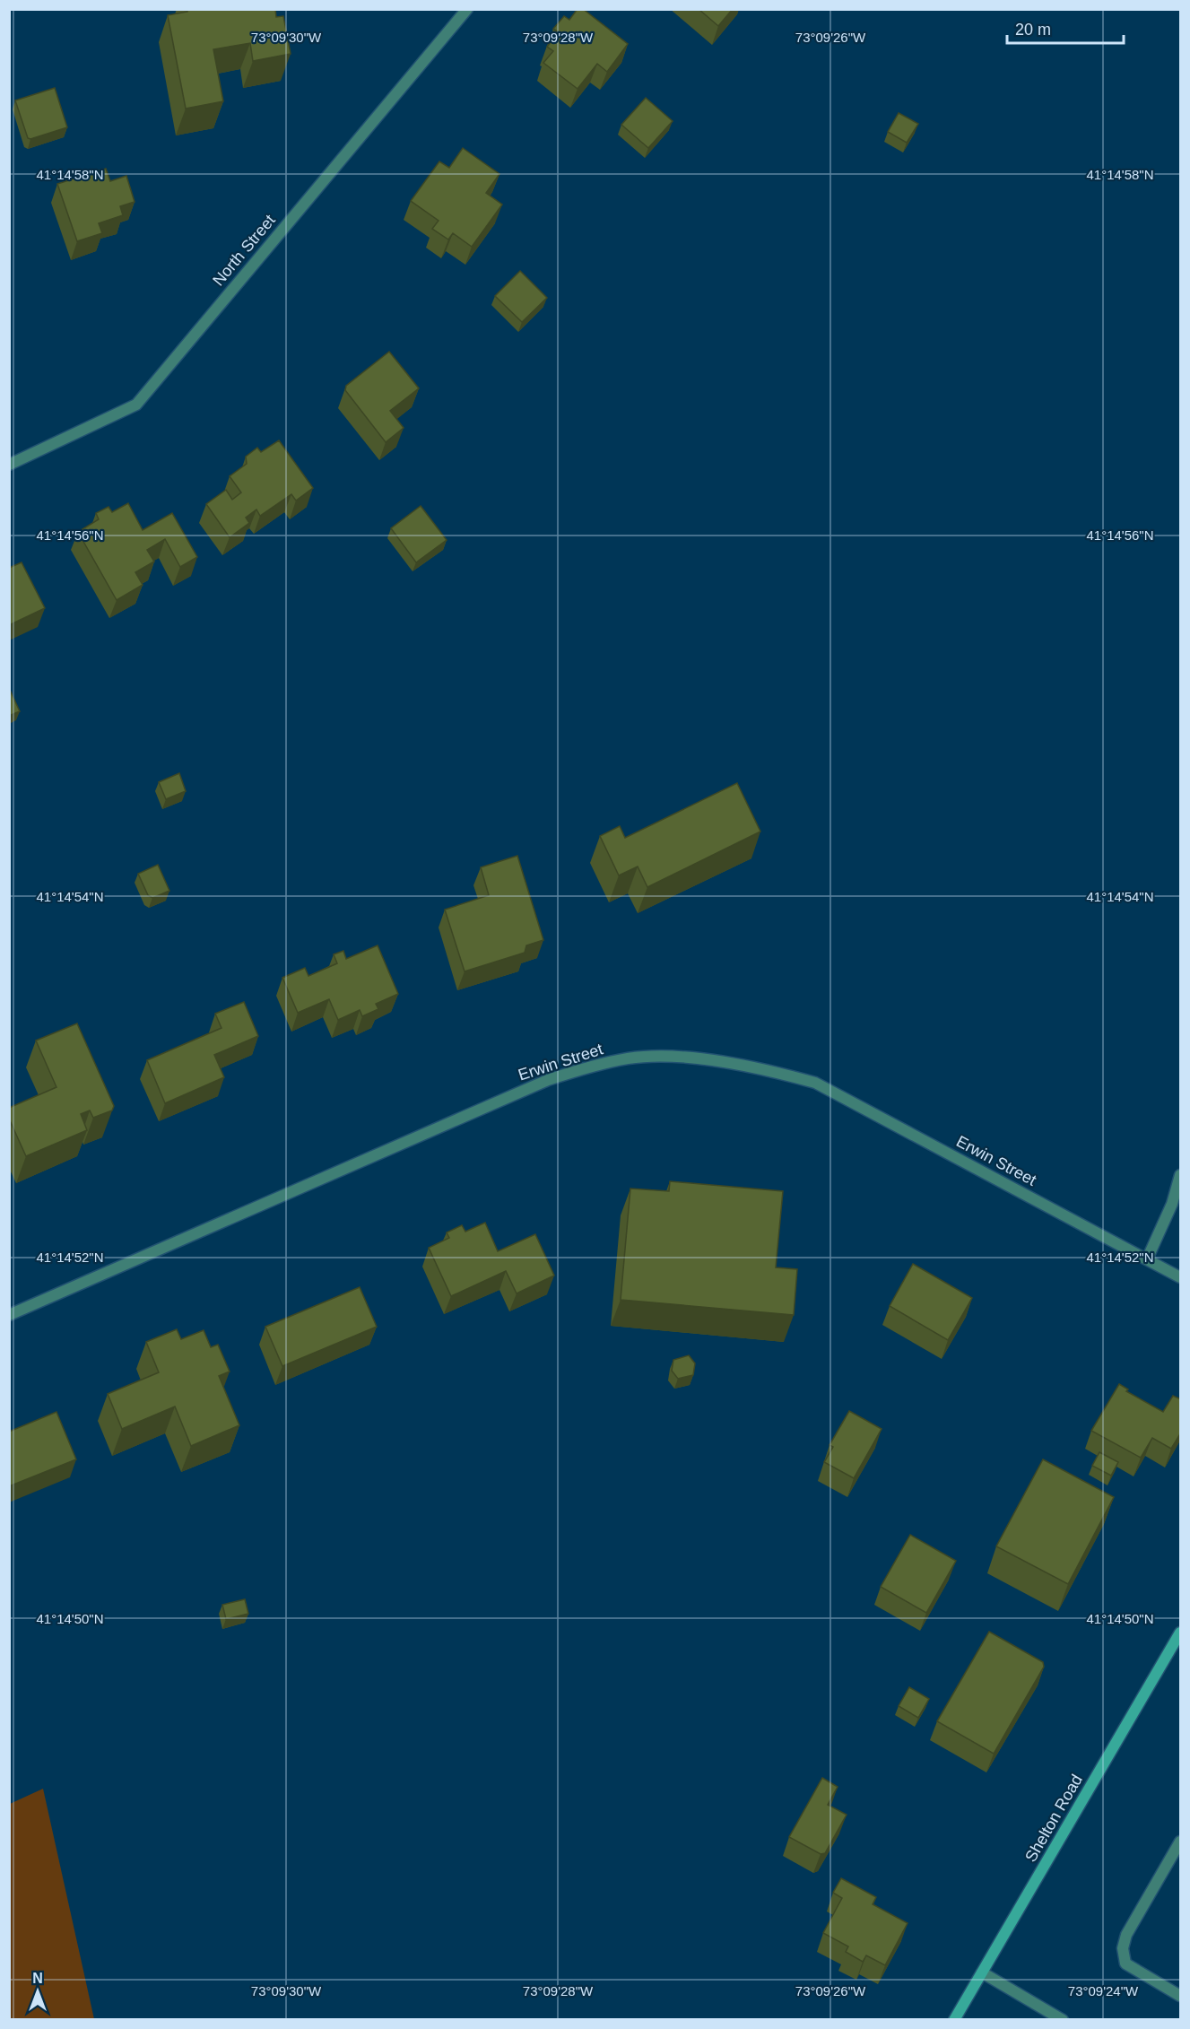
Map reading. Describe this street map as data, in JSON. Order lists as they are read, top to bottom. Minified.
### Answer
{"streets":{"main road":["Shelton Road"],"street":["North Street","Erwin Street"]},"scale_bar":"20 m","north":"top","coordinates":["73°09'30\"W","73°09'28\"W","73°09'26\"W","41°14'58\"N","41°14'56\"N","41°14'54\"N","41°14'52\"N","41°14'50\"N","73°09'24\"W"]}
